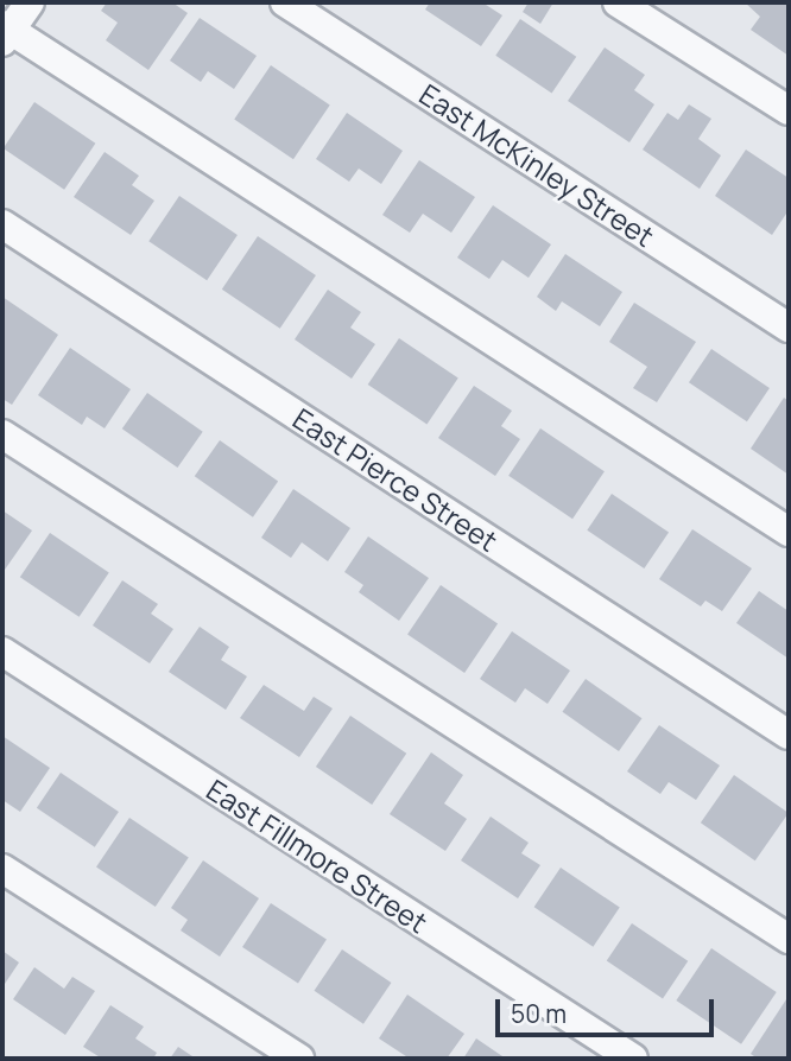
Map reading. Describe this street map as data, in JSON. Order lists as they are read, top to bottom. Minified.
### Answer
{"streets":{"street":["East McKinley Street","East Pierce Street","East Fillmore Street"]},"scale_bar":"50 m"}
